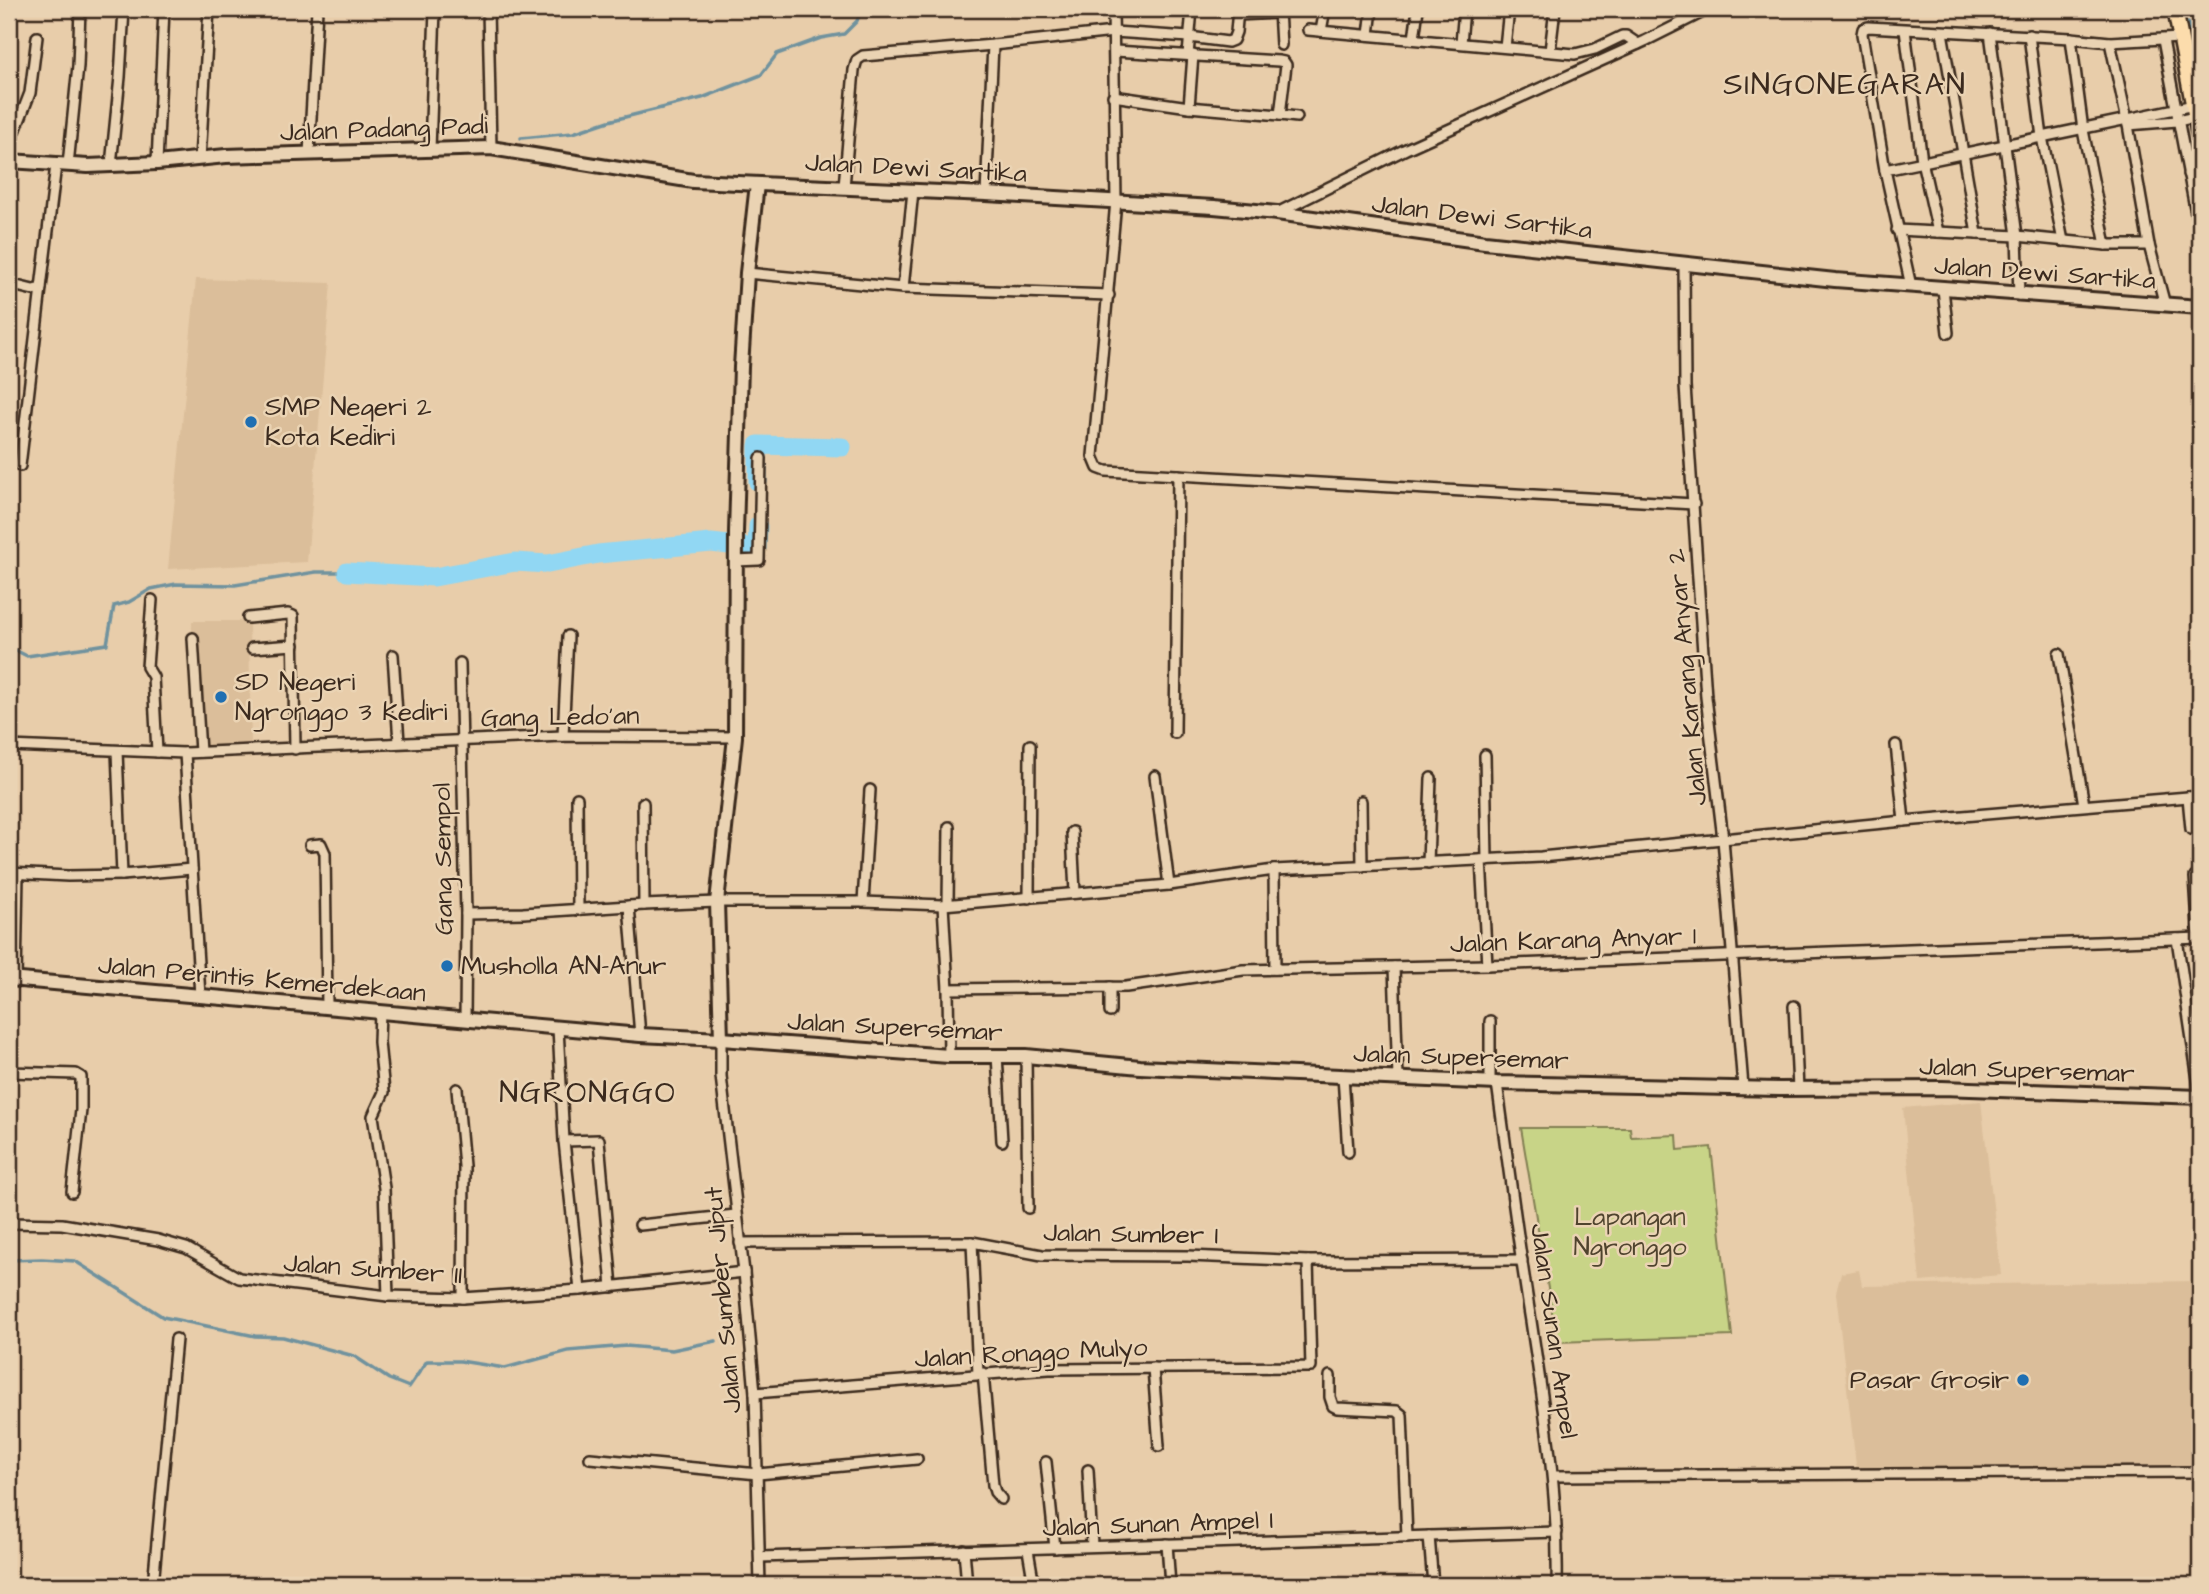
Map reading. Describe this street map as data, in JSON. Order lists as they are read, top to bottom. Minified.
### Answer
{"streets":{"main road":["Jalan Padang Padi","Jalan Dewi Sartika","Jalan Perintis Kemerdekaan","Jalan Supersemar"],"street":["Jalan Karang Anyar 2","Gang Ledo'an","Gang Sempol","Jalan Karang Anyar 1","Jalan Sumber I","Jalan Sumber II","Jalan Sumber Jiput","Jalan Sunan Ampel","Jalan Ronggo Mulyo","Jalan Sunan Ampel I"]},"crossings":[["Jalan Padang Padi","Jalan Dewi Sartika"],["Jalan Dewi Sartika","Jalan Karang Anyar 2"],["Jalan Karang Anyar 2","Jalan Karang Anyar 1"],["Jalan Karang Anyar 2","Jalan Supersemar"],["Gang Ledo'an","Gang Sempol"],["Gang Sempol","Jalan Perintis Kemerdekaan"],["Jalan Perintis Kemerdekaan","Jalan Supersemar"],["Jalan Perintis Kemerdekaan","Jalan Sumber Jiput"],["Jalan Supersemar","Jalan Sumber Jiput"],["Jalan Supersemar","Jalan Sunan Ampel"],["Jalan Sumber I","Jalan Sumber Jiput"],["Jalan Sumber I","Jalan Sunan Ampel"],["Jalan Sumber I","Jalan Ronggo Mulyo"],["Jalan Sumber II","Jalan Sumber Jiput"],["Jalan Sumber Jiput","Jalan Ronggo Mulyo"],["Jalan Sumber Jiput","Jalan Sunan Ampel I"],["Jalan Sunan Ampel","Jalan Sunan Ampel I"]],"districts":["SINGONEGARAN","NGRONGGO"],"parks":["Lapangan Ngronggo"],"places":["SMP Negeri 2 Kota Kediri","SD Negeri Ngronggo 3 Kediri","Musholla AN-Anur","Pasar Grosir"]}
